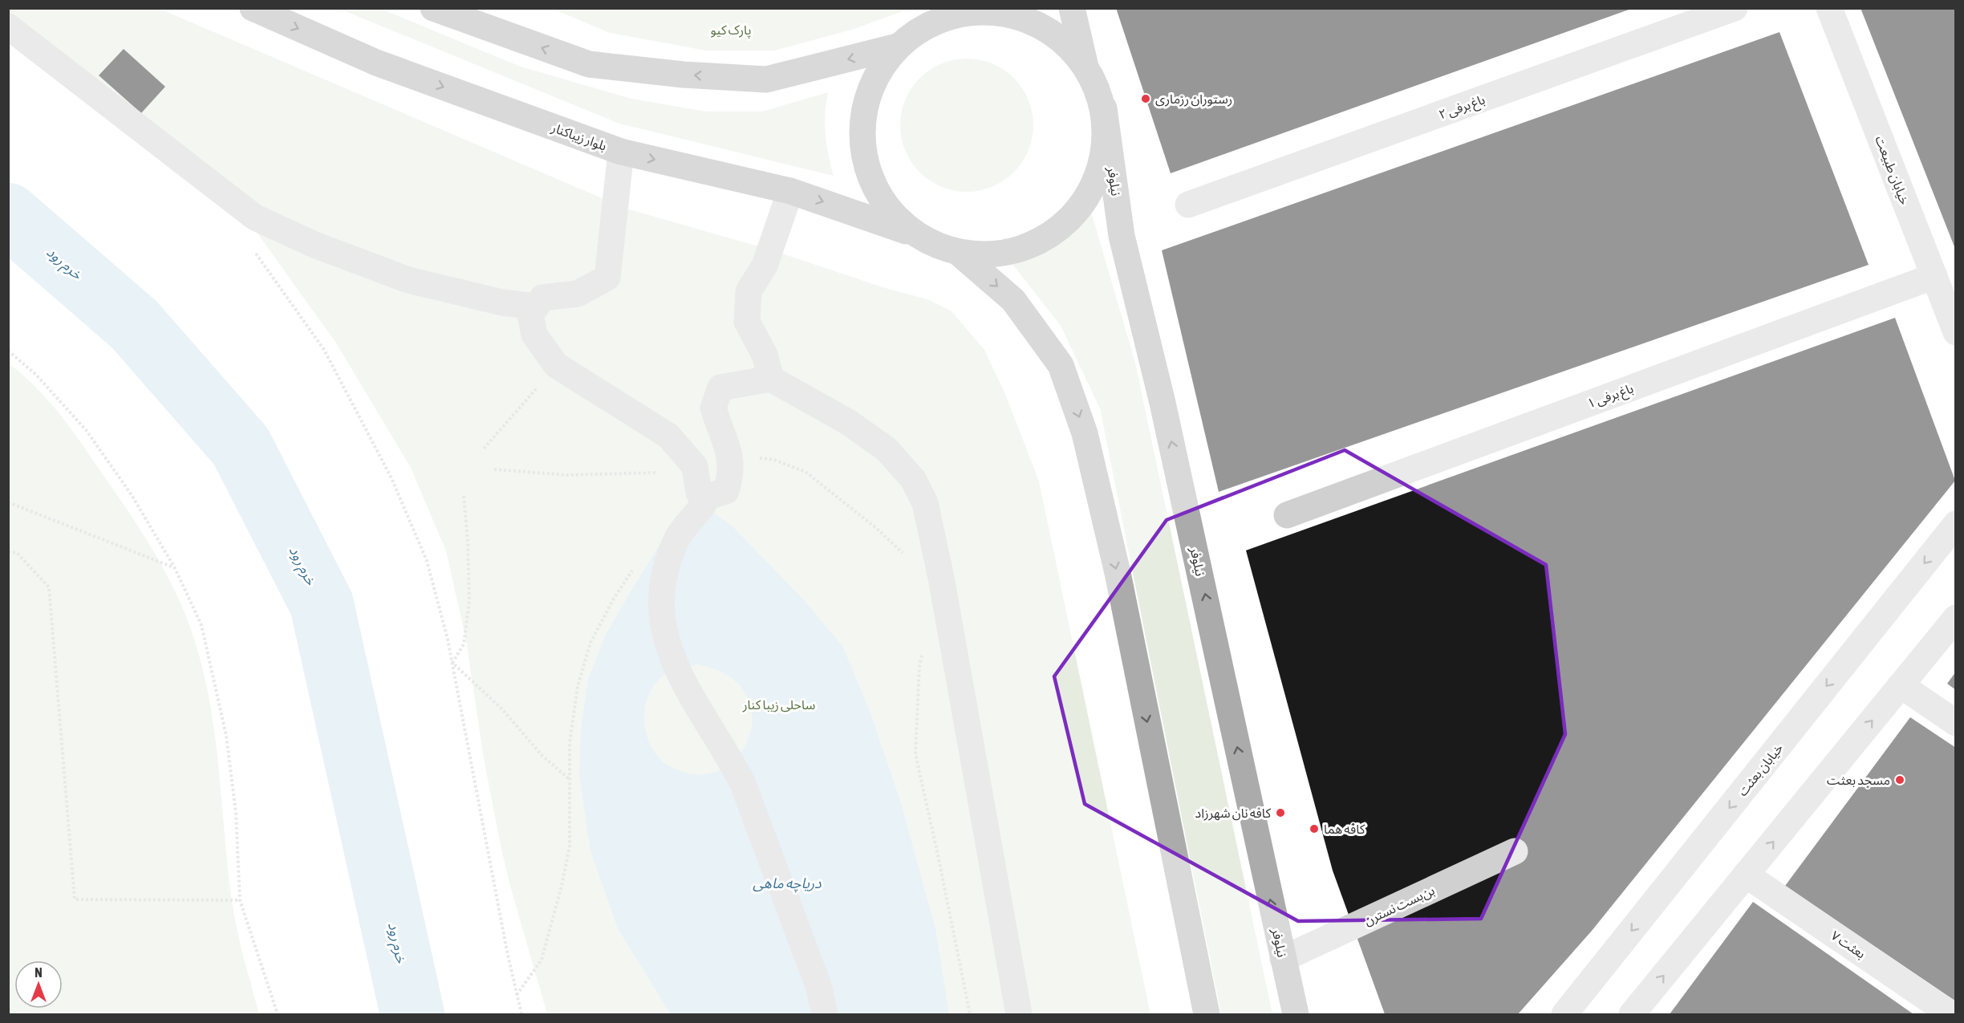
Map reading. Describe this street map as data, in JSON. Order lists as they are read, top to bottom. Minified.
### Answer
{"streets":{"main road":["بلوار زیباکنار","نیلوفر"],"street":["باغ برفی ۲","خیابان طبیعت","باغ برفی ۱","خیابان بعثت","بن‌بست نسترن","بعثت ۷"]},"crossings":[["خیابان طبیعت","باغ برفی ۱"],["نیلوفر","بن‌بست نسترن"]],"water":["خرم رود","دریاچه ماهی"],"parks":["پارک کیو","ساحلی زیبا کنار"],"places":["رستوران رزماری","مسجد بعثت","کافه نان شهرزاد","کافه هما"],"north":"top"}
